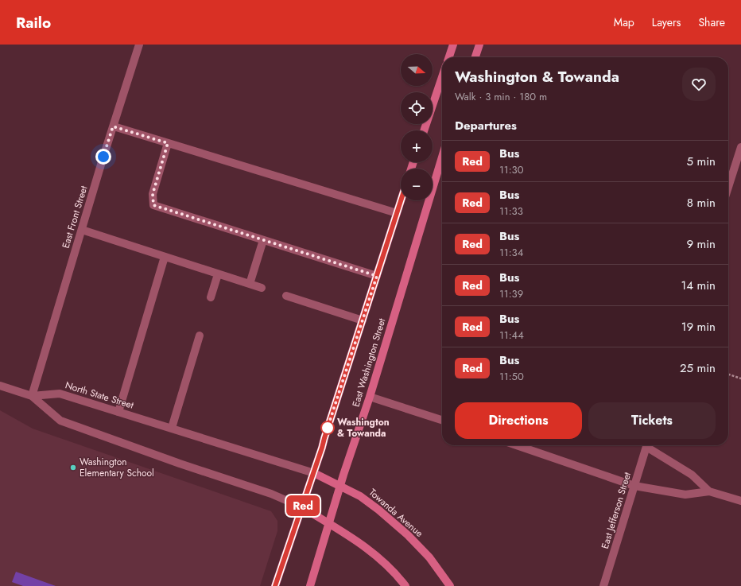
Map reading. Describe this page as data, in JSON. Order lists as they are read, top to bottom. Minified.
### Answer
{"streets":{"main road":["East Washington Street","Towanda Avenue"],"street":["East Front Street","North State Street","East Jefferson Street"]},"crossings":[["East Front Street","North State Street"],["East Washington Street","North State Street"],["East Washington Street","Towanda Avenue"],["North State Street","Towanda Avenue"]],"places":["Washington & Towanda","Washington Elementary School"],"lines":["bus line Red"],"north":"right","page":{"header":"Railo","nav":["Map","Layers","Share"],"on_map":"Red","map_buttons":["+","−"],"heading":[["Washington & Towanda","Walk · 3 min · 180 m"],"Departures"],"list":[{"mark":"Red","name":"Bus","note":"11:30","value":"5 min"},{"mark":"Red","name":"Bus","note":"11:33","value":"8 min"},{"mark":"Red","name":"Bus","note":"11:34","value":"9 min"},{"mark":"Red","name":"Bus","note":"11:39","value":"14 min"},{"mark":"Red","name":"Bus","note":"11:44","value":"19 min"},{"mark":"Red","name":"Bus","note":"11:50","value":"25 min"}],"buttons":["Directions","Tickets"]}}
